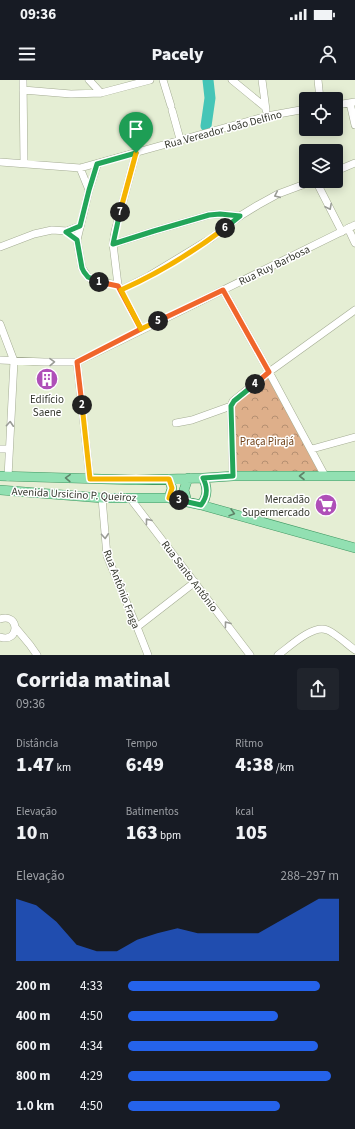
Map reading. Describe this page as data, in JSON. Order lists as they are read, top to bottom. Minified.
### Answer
{"streets":{"main road":["Avenida Ursicino P. Queiroz"],"street":["Rua Vereador João Delfino","Rua Ruy Barbosa","Rua Santo Antônio","Rua Antônio Fraga"]},"crossings":[["Avenida Ursicino P. Queiroz","Rua Santo Antônio"],["Avenida Ursicino P. Queiroz","Rua Antônio Fraga"]],"one_way":["Rua Santo Antônio","Rua Antônio Fraga"],"parks":["Praça Pirajá"],"places":{"building":["Edifício Saene"],"supermarket":["Mercadão Supermercado"]},"page":{"status":"09:36","header":"Pacely","pins":["7","6","1","5","4","2","3"],"heading":["Corrida matinal","09:36"],"stats":[["Distância","1.47 km"],["Tempo","6:49"],["Ritmo","4:38 /km"],["Elevação","10 m"],["Batimentos","163 bpm"],["kcal","105"]],"chart":["Elevação","288–297 m"],"list":[{"name":"200 m","note":"4:33"},{"name":"400 m","note":"4:50"},{"name":"600 m","note":"4:34"},{"name":"800 m","note":"4:29"},{"name":"1.0 km","note":"4:50"}]}}
